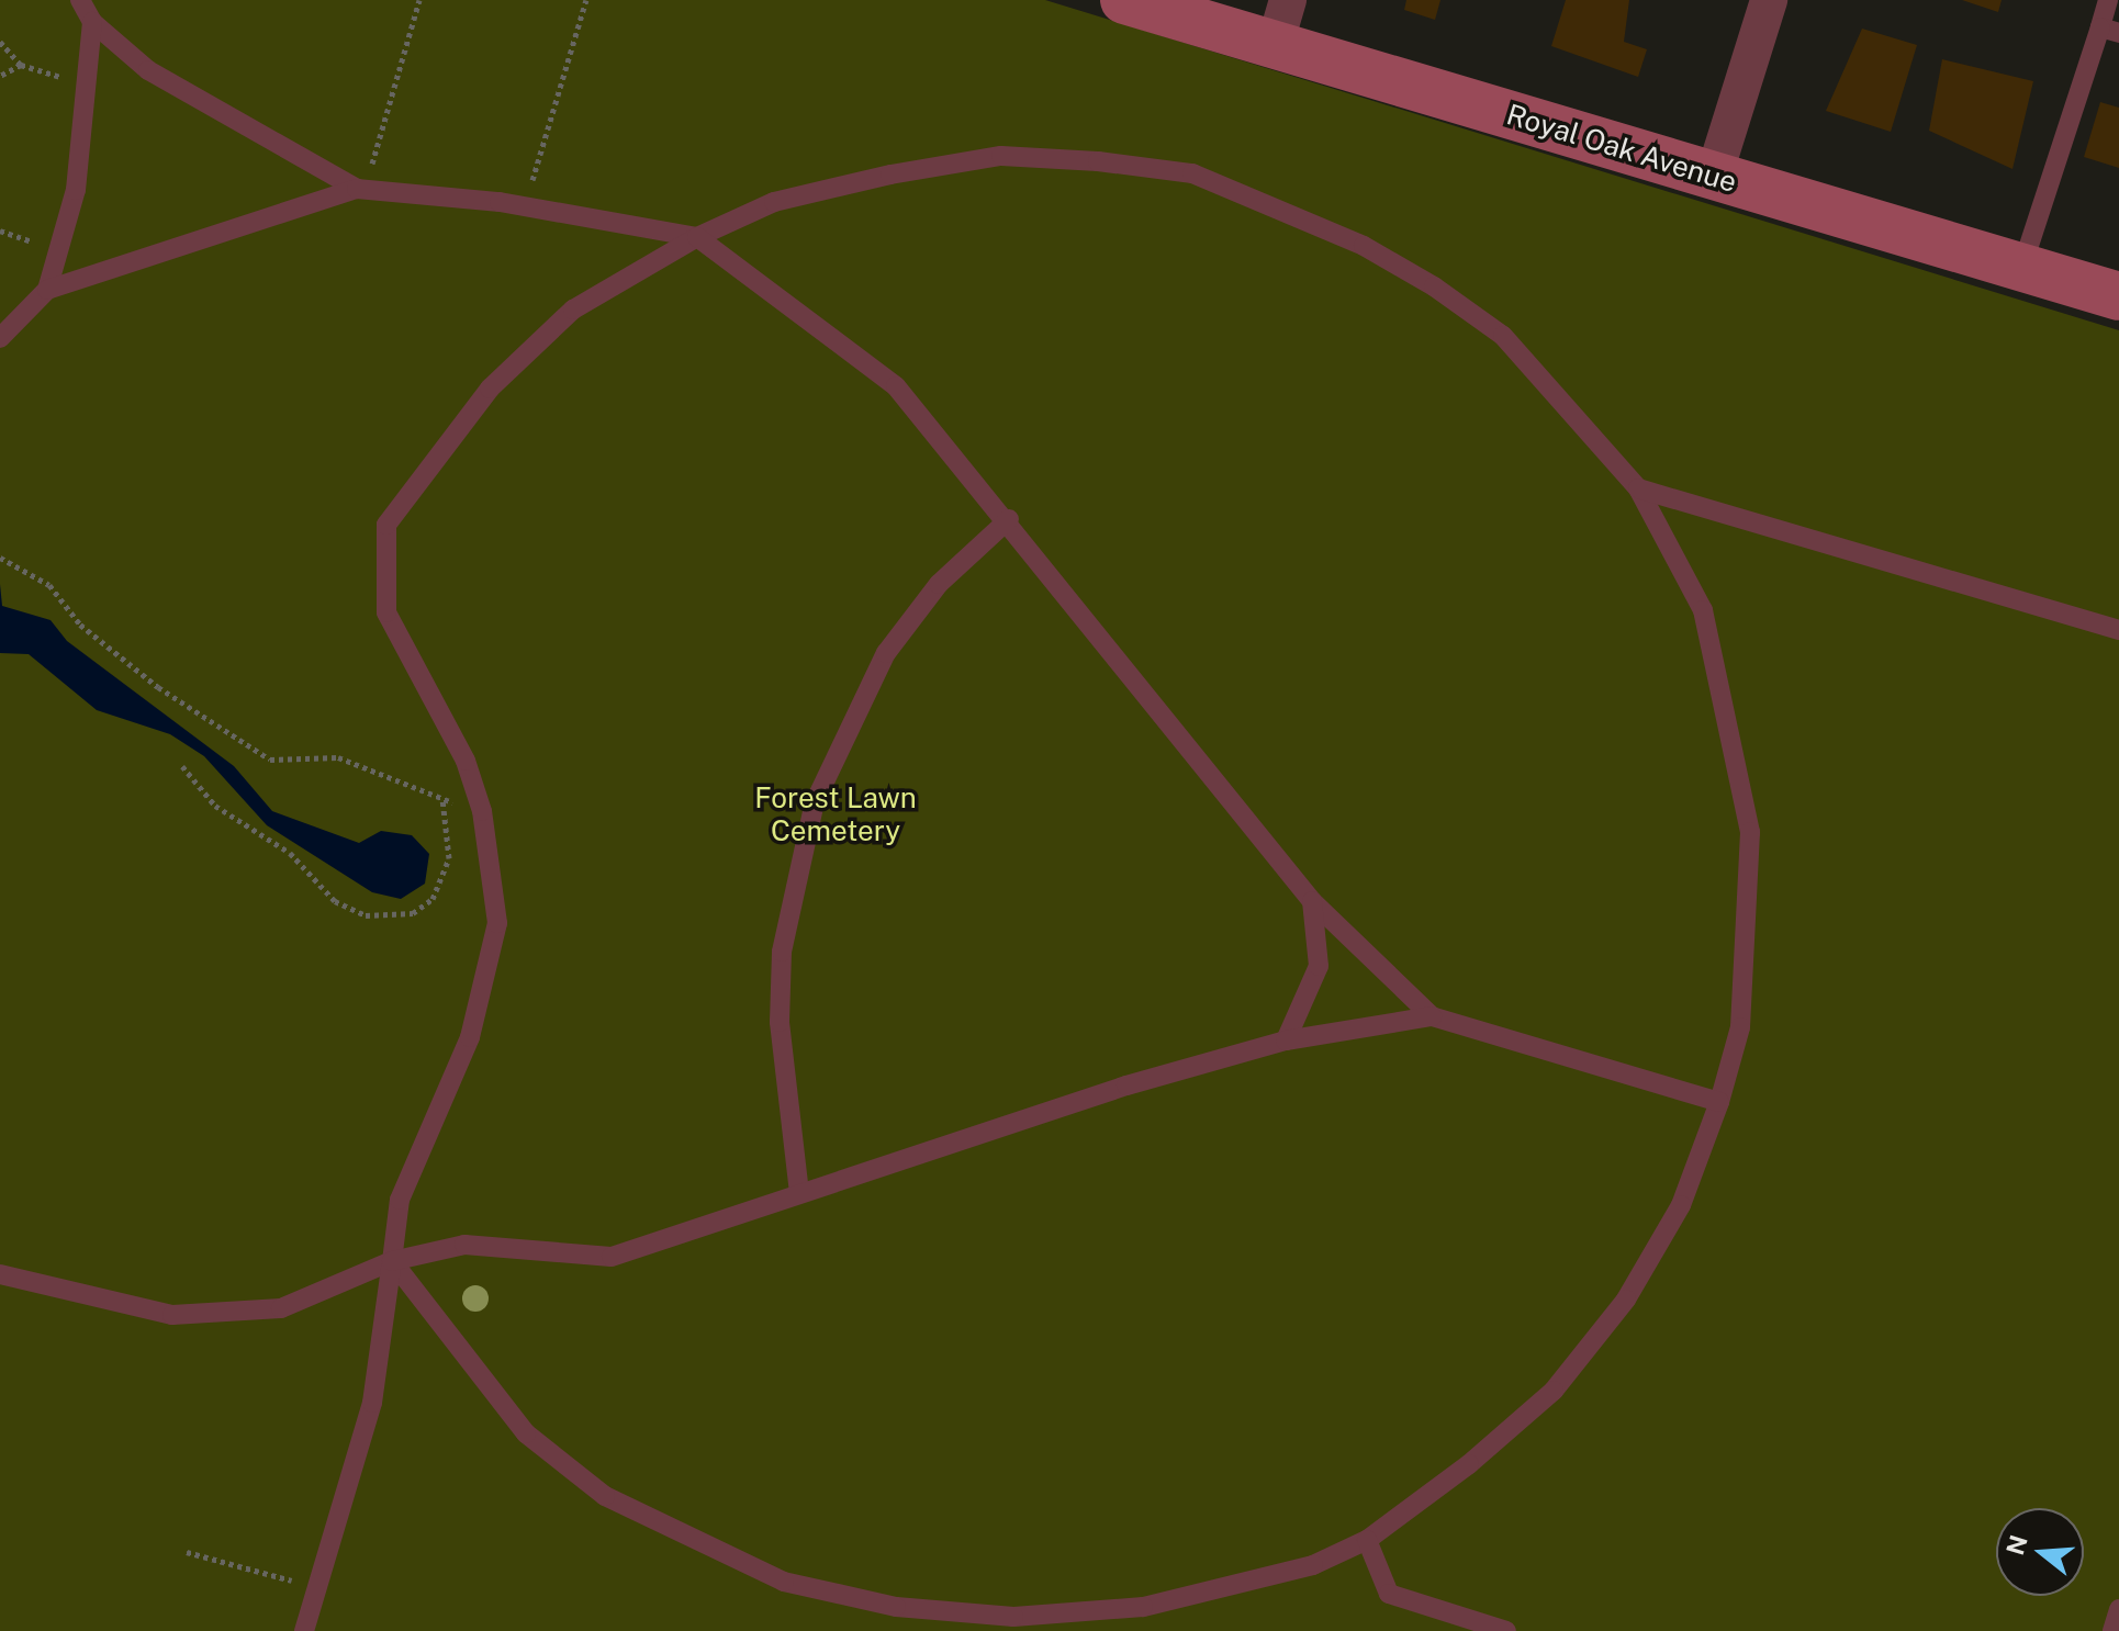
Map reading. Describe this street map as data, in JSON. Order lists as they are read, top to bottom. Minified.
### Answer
{"streets":{"street":["Royal Oak Avenue"]},"parks":["Forest Lawn Cemetery"],"north":"left"}
